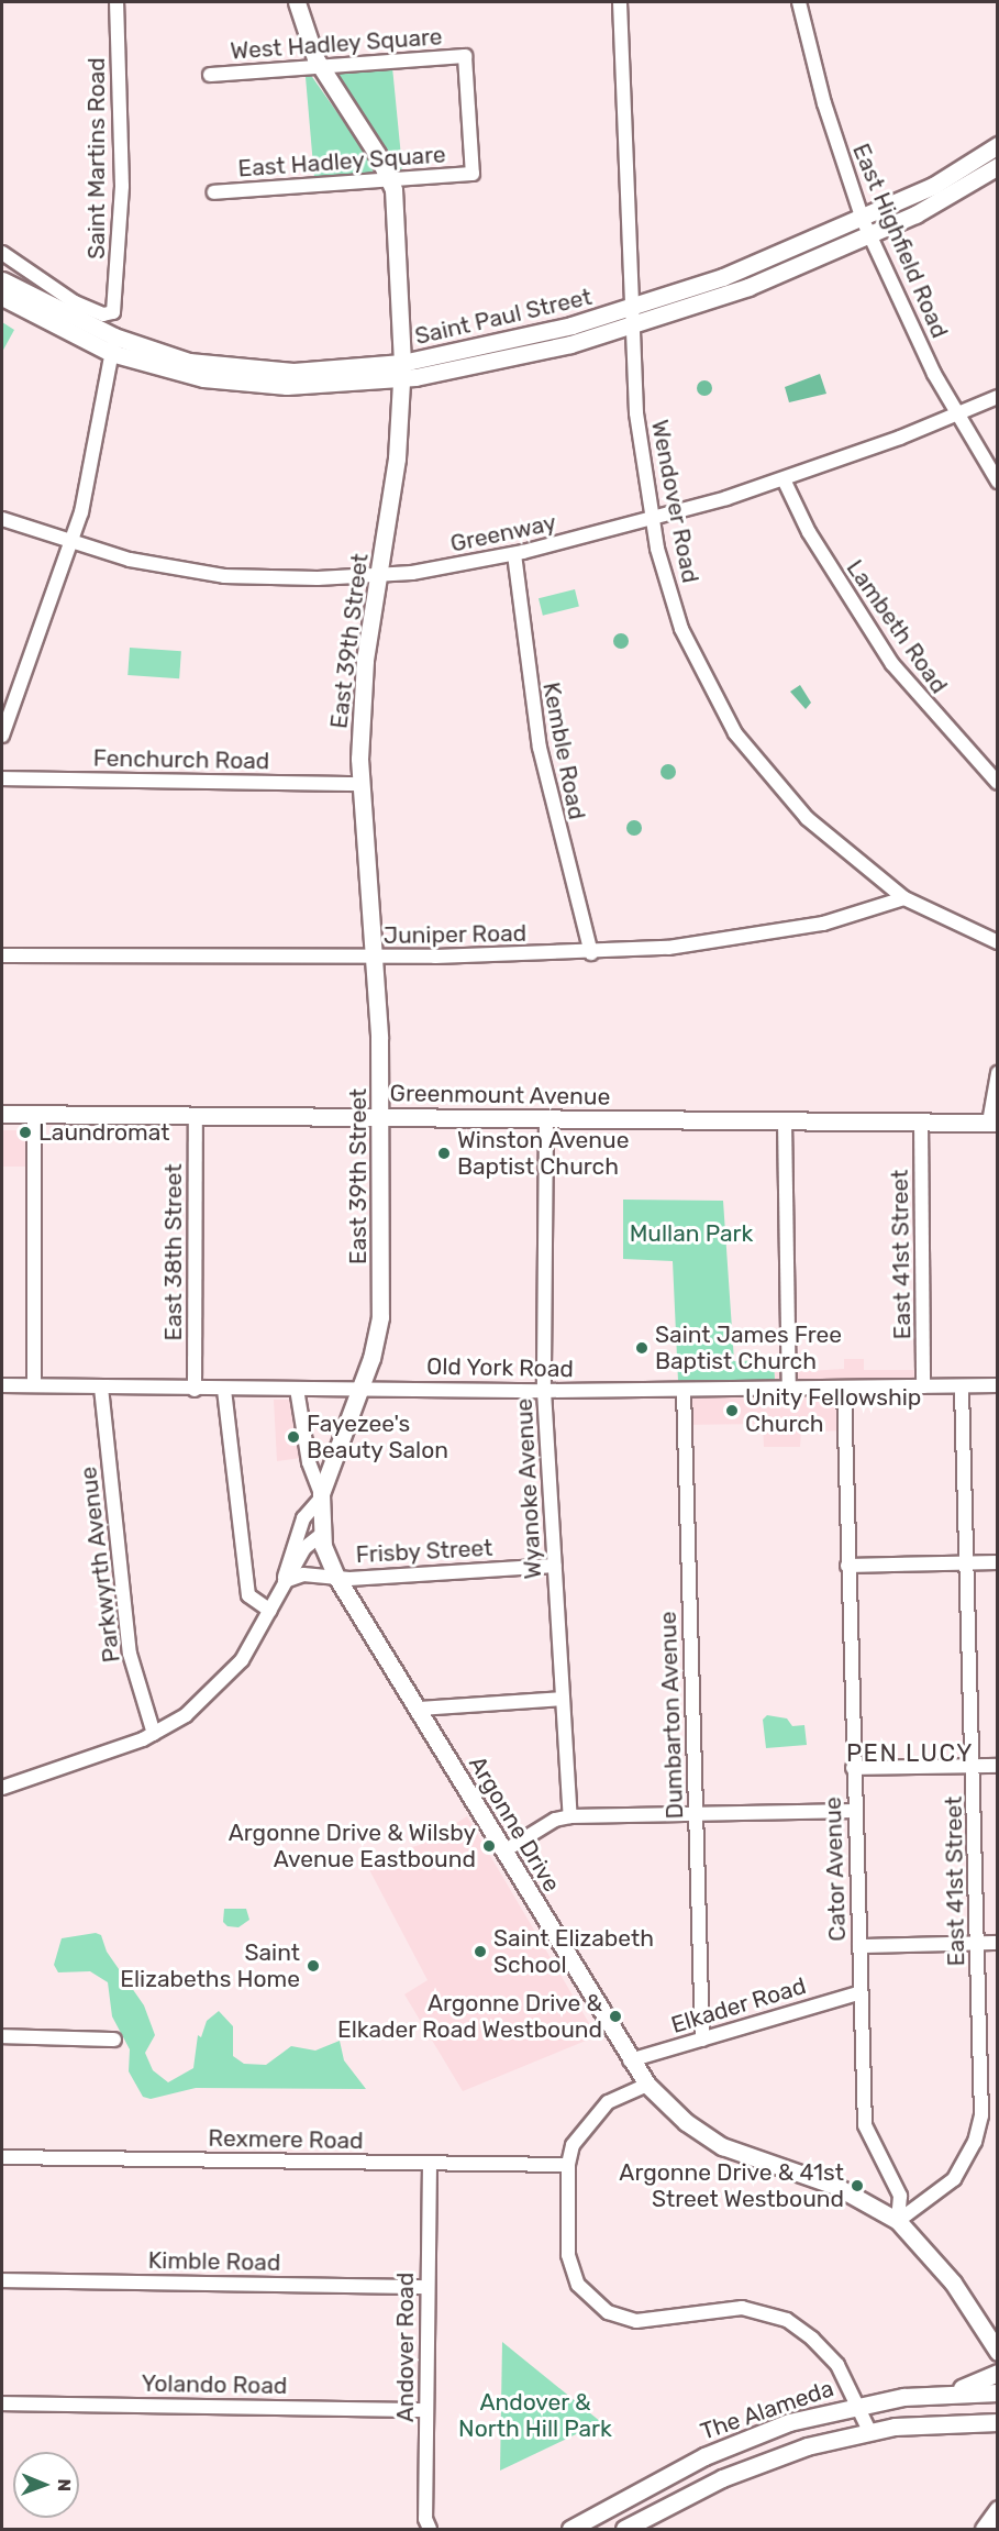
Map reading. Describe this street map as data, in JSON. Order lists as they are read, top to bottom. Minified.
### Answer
{"streets":{"main road":["Saint Paul Street","East 39th Street","Greenmount Avenue","Argonne Drive","The Alameda"],"street":["West Hadley Square","Saint Martins Road","East Hadley Square","East Highfield Road","Wendover Road","Greenway","Lambeth Road","Kemble Road","Fenchurch Road","Juniper Road","East 38th Street","East 41st Street","Old York Road","Wyanoke Avenue","Frisby Street","Parkwyrth Avenue","Dumbarton Avenue","Cator Avenue","Elkader Road","Rexmere Road","Kimble Road","Andover Road","Yolando Road"]},"crossings":[["West Hadley Square","East Hadley Square"],["West Hadley Square","East 39th Street"],["East Hadley Square","East 39th Street"],["East Highfield Road","Saint Paul Street"],["East Highfield Road","Greenway"],["Saint Paul Street","Wendover Road"],["Saint Paul Street","East 39th Street"],["Wendover Road","Greenway"],["Wendover Road","Juniper Road"],["Greenway","Lambeth Road"],["Greenway","East 39th Street"],["Greenway","Kemble Road"],["East 39th Street","Fenchurch Road"],["East 39th Street","Juniper Road"],["East 39th Street","Greenmount Avenue"],["East 39th Street","Old York Road"],["East 39th Street","Argonne Drive"],["Kemble Road","Juniper Road"],["Greenmount Avenue","East 38th Street"],["Greenmount Avenue","East 41st Street"],["Greenmount Avenue","Wyanoke Avenue"],["East 38th Street","Old York Road"],["East 41st Street","Old York Road"],["East 41st Street","Argonne Drive"],["East 41st Street","Cator Avenue"],["Old York Road","Wyanoke Avenue"],["Old York Road","Parkwyrth Avenue"],["Old York Road","Dumbarton Avenue"],["Old York Road","Cator Avenue"],["Wyanoke Avenue","Frisby Street"],["Frisby Street","Argonne Drive"],["Dumbarton Avenue","Elkader Road"],["Argonne Drive","Cator Avenue"],["Argonne Drive","Elkader Road"],["Cator Avenue","Elkader Road"],["Rexmere Road","Andover Road"],["Kimble Road","Andover Road"],["Andover Road","Yolando Road"]],"districts":["PEN LUCY"],"parks":["Mullan Park","Andover & North Hill Park"],"places":["Laundromat","Winston Avenue Baptist Church","Saint James Free Baptist Church","Unity Fellowship Church","Fayezee's Beauty Salon","Argonne Drive & Wilsby Avenue Eastbound","Saint Elizabeth School","Saint Elizabeths Home","Argonne Drive & Elkader Road Westbound","Argonne Drive & 41st Street Westbound"],"north":"right"}
